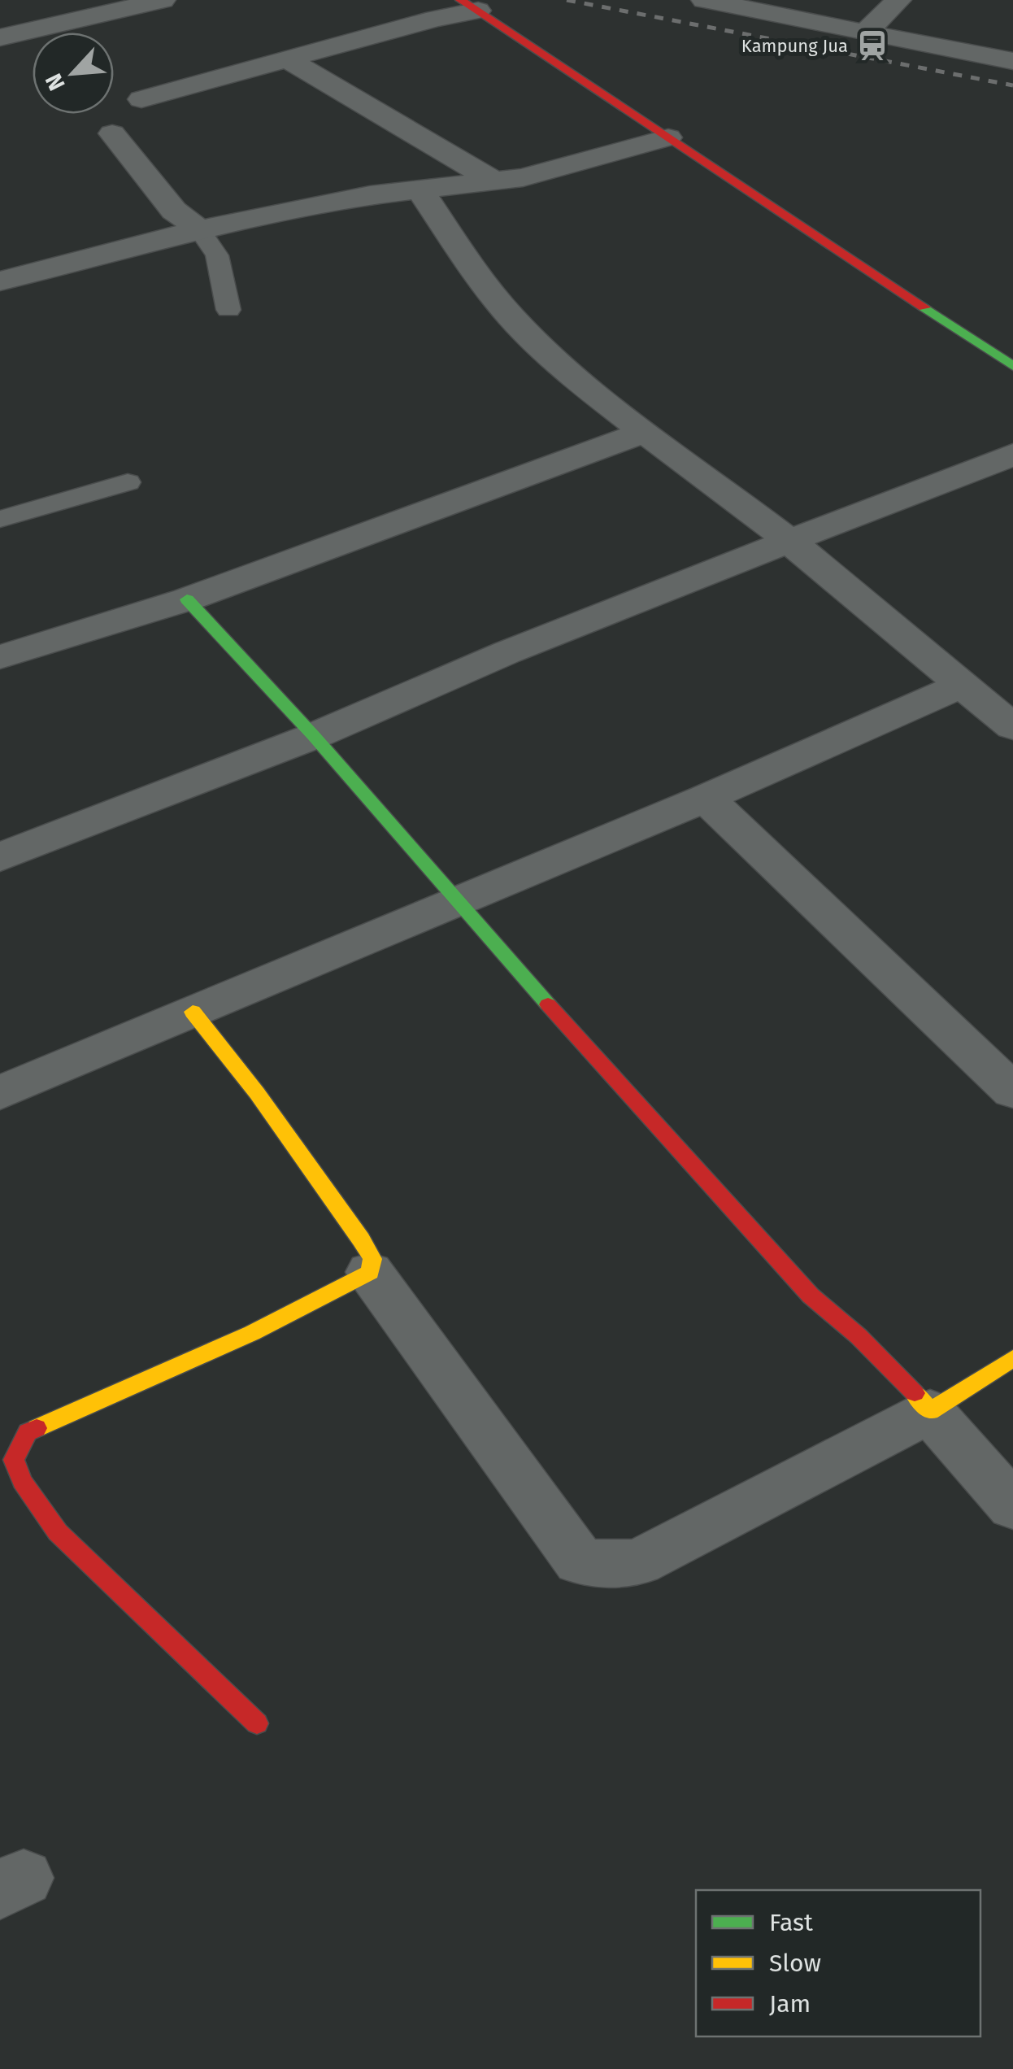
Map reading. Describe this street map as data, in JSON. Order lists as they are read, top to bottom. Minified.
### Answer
{"places":{"station":["Kampung Jua"]},"legend":["Fast","Slow","Jam"],"north":"bottom left"}
